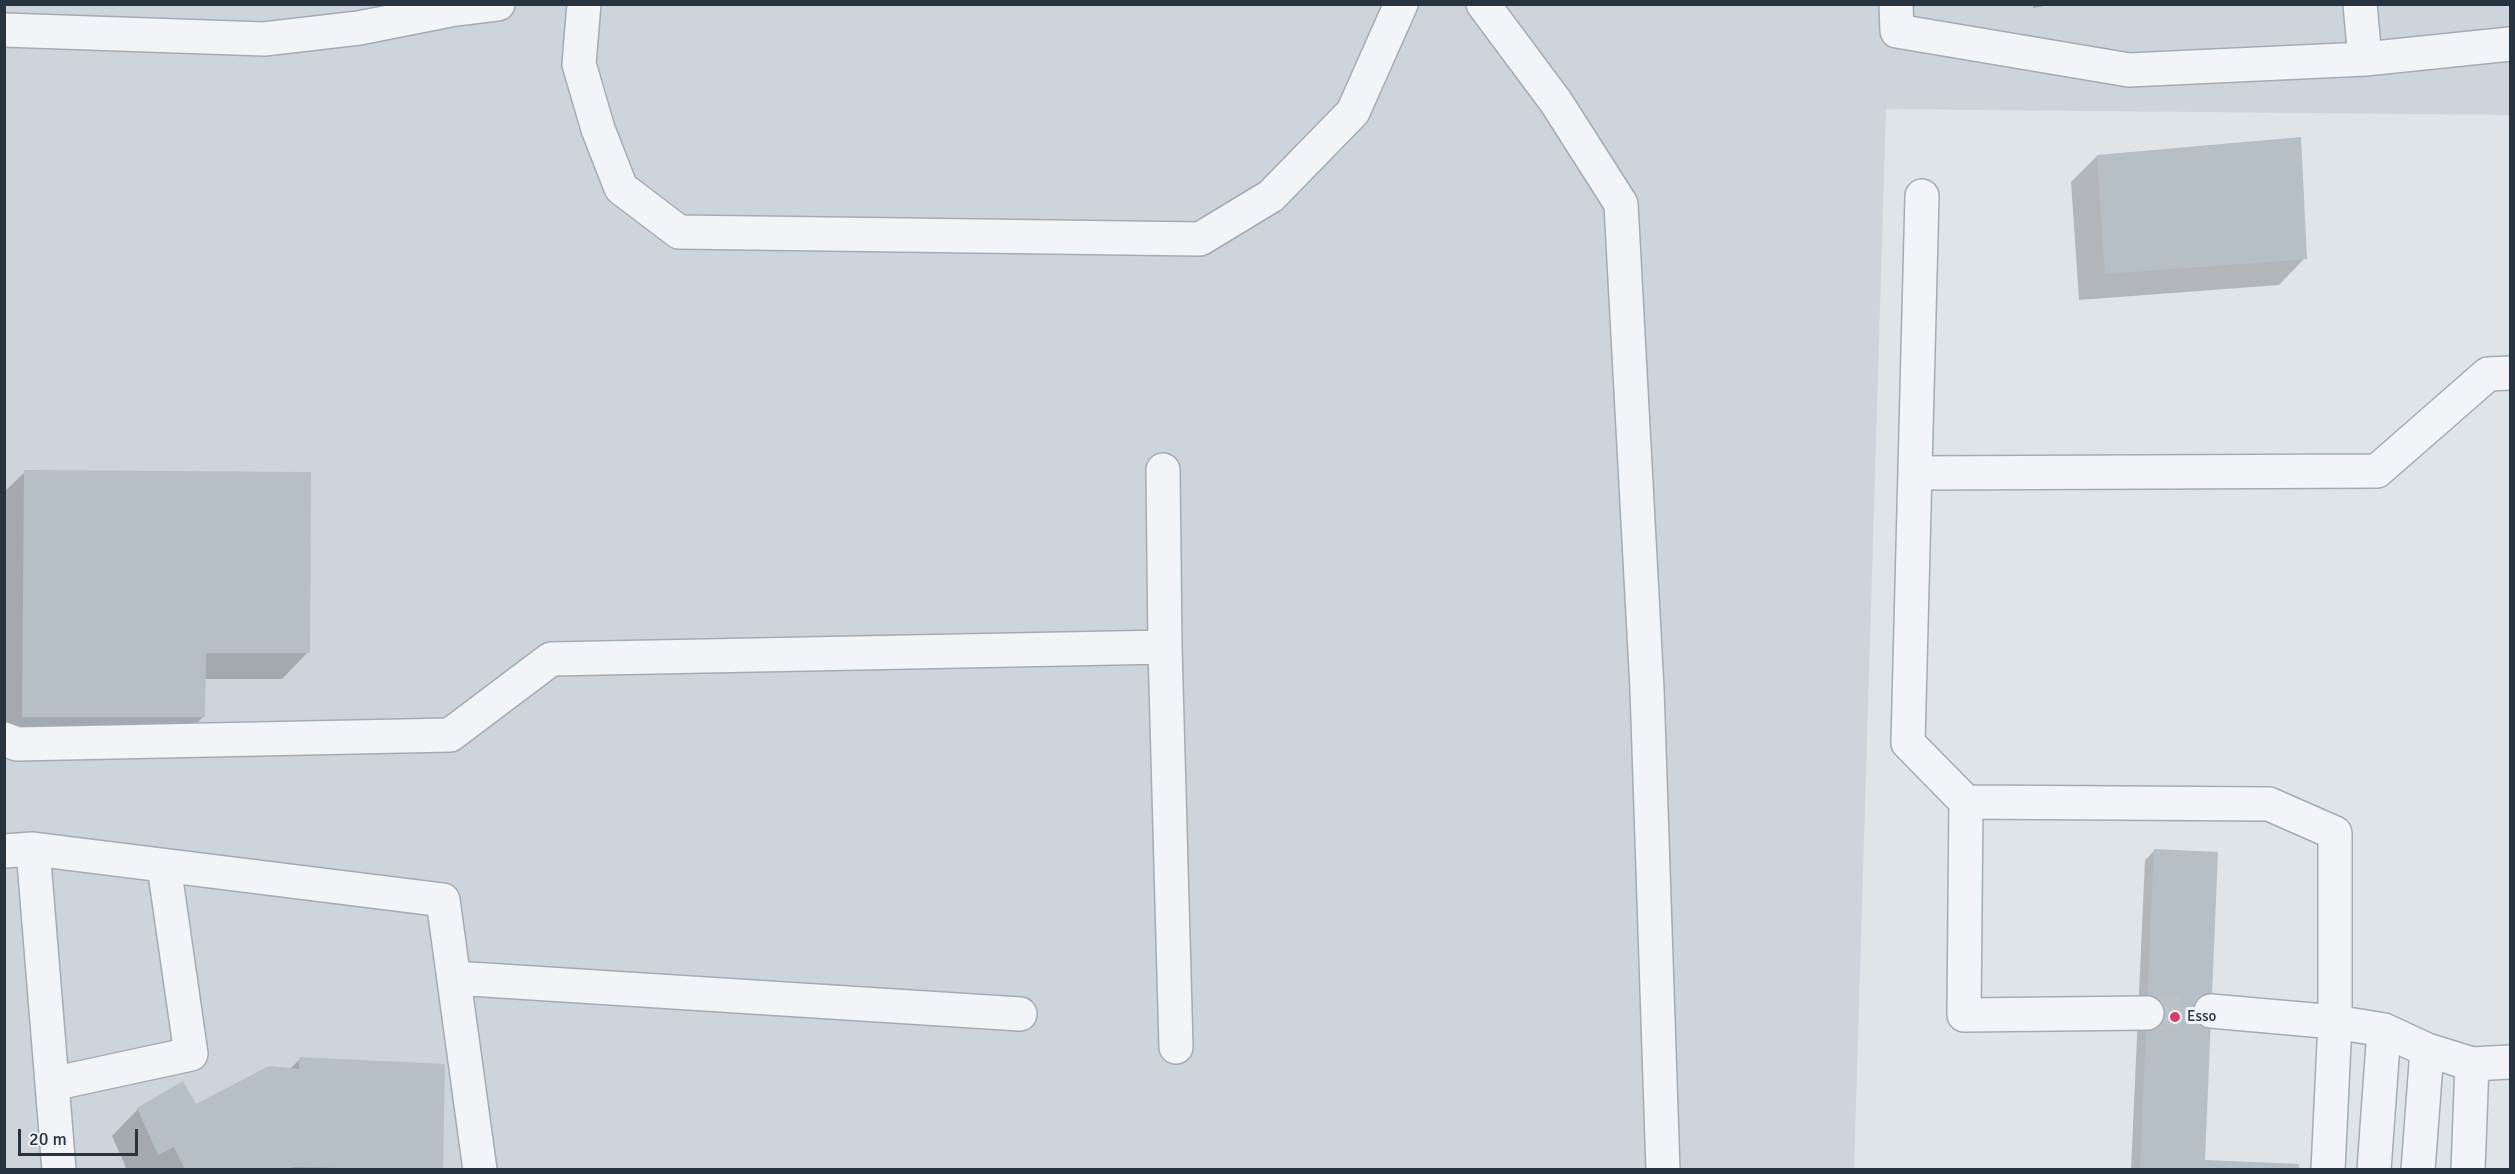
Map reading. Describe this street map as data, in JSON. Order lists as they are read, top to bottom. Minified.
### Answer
{"places":["Esso"],"scale_bar":"20 m"}
